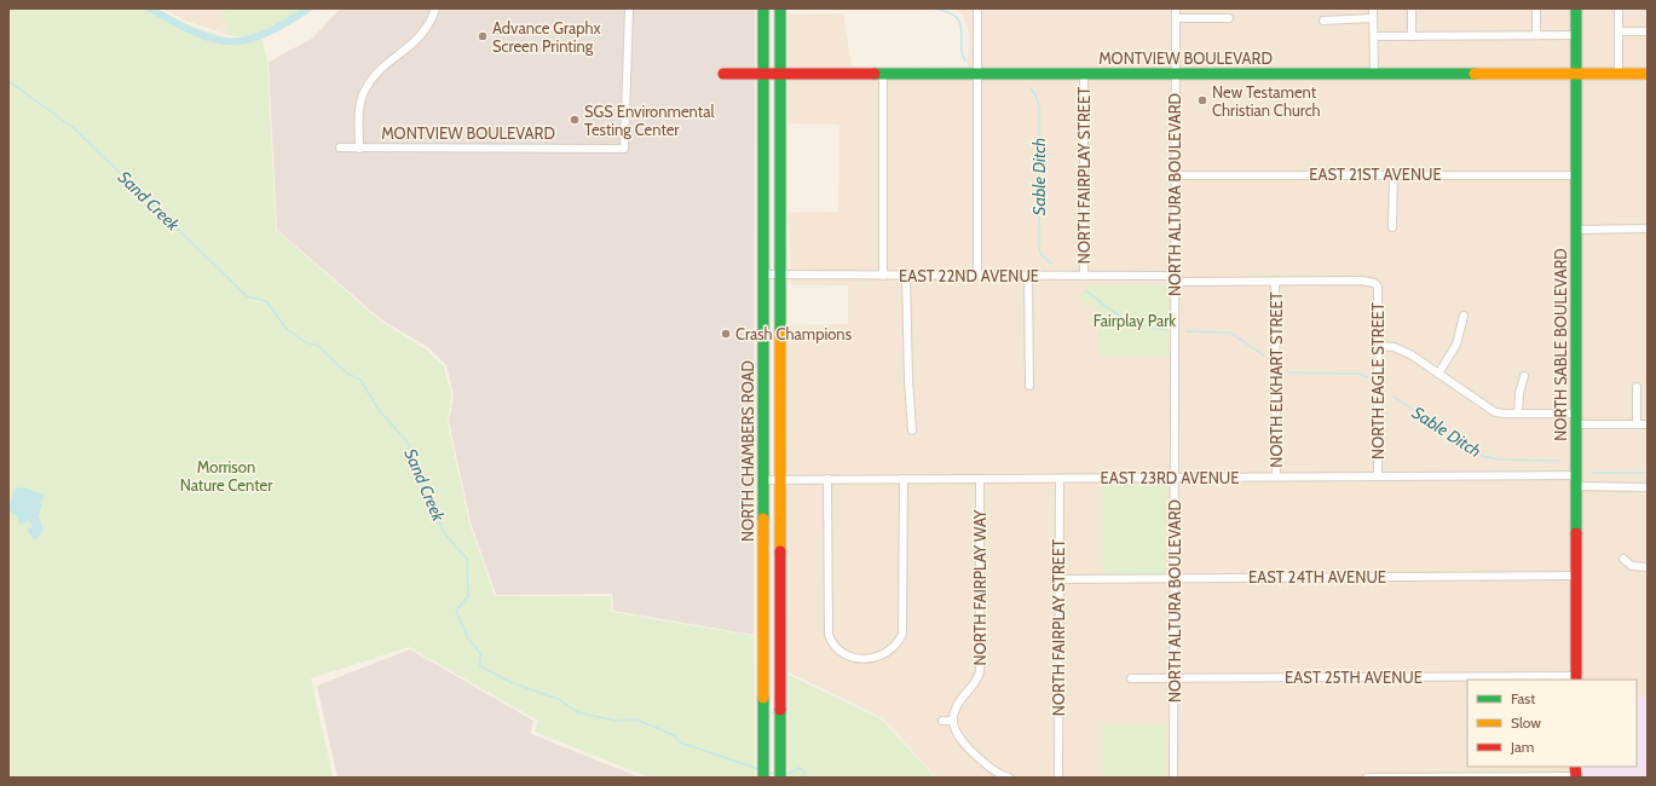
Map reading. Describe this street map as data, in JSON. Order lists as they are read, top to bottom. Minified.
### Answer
{"streets":{"street":["MONTVIEW BOULEVARD","EAST 21ST AVENUE","NORTH FAIRPLAY STREET","NORTH ALTURA BOULEVARD","EAST 22ND AVENUE","NORTH SABLE BOULEVARD","NORTH ELKHART STREET","NORTH EAGLE STREET","NORTH CHAMBERS ROAD","EAST 23RD AVENUE","EAST 24TH AVENUE","NORTH FAIRPLAY WAY","EAST 25TH AVENUE"]},"crossings":[["MONTVIEW BOULEVARD","NORTH FAIRPLAY STREET"],["MONTVIEW BOULEVARD","NORTH ALTURA BOULEVARD"],["MONTVIEW BOULEVARD","NORTH SABLE BOULEVARD"],["MONTVIEW BOULEVARD","NORTH CHAMBERS ROAD"],["EAST 21ST AVENUE","NORTH ALTURA BOULEVARD"],["EAST 21ST AVENUE","NORTH SABLE BOULEVARD"],["NORTH FAIRPLAY STREET","EAST 22ND AVENUE"],["NORTH FAIRPLAY STREET","EAST 23RD AVENUE"],["NORTH FAIRPLAY STREET","EAST 24TH AVENUE"],["NORTH ALTURA BOULEVARD","EAST 22ND AVENUE"],["NORTH ALTURA BOULEVARD","EAST 23RD AVENUE"],["NORTH ALTURA BOULEVARD","EAST 24TH AVENUE"],["NORTH ALTURA BOULEVARD","EAST 25TH AVENUE"],["EAST 22ND AVENUE","NORTH ELKHART STREET"],["EAST 22ND AVENUE","NORTH EAGLE STREET"],["EAST 22ND AVENUE","NORTH CHAMBERS ROAD"],["NORTH SABLE BOULEVARD","EAST 23RD AVENUE"],["NORTH SABLE BOULEVARD","EAST 24TH AVENUE"],["NORTH SABLE BOULEVARD","EAST 25TH AVENUE"],["NORTH ELKHART STREET","EAST 23RD AVENUE"],["NORTH EAGLE STREET","EAST 23RD AVENUE"],["NORTH CHAMBERS ROAD","EAST 23RD AVENUE"],["EAST 23RD AVENUE","NORTH FAIRPLAY WAY"]],"water":["Sable Ditch","Sand Creek"],"parks":["Fairplay Park","Morrison Nature Center"],"places":["Advance Graphx Screen Printing","New Testament Christian Church","SGS Environmental Testing Center","Crash Champions"],"legend":["Fast","Slow","Jam"]}
